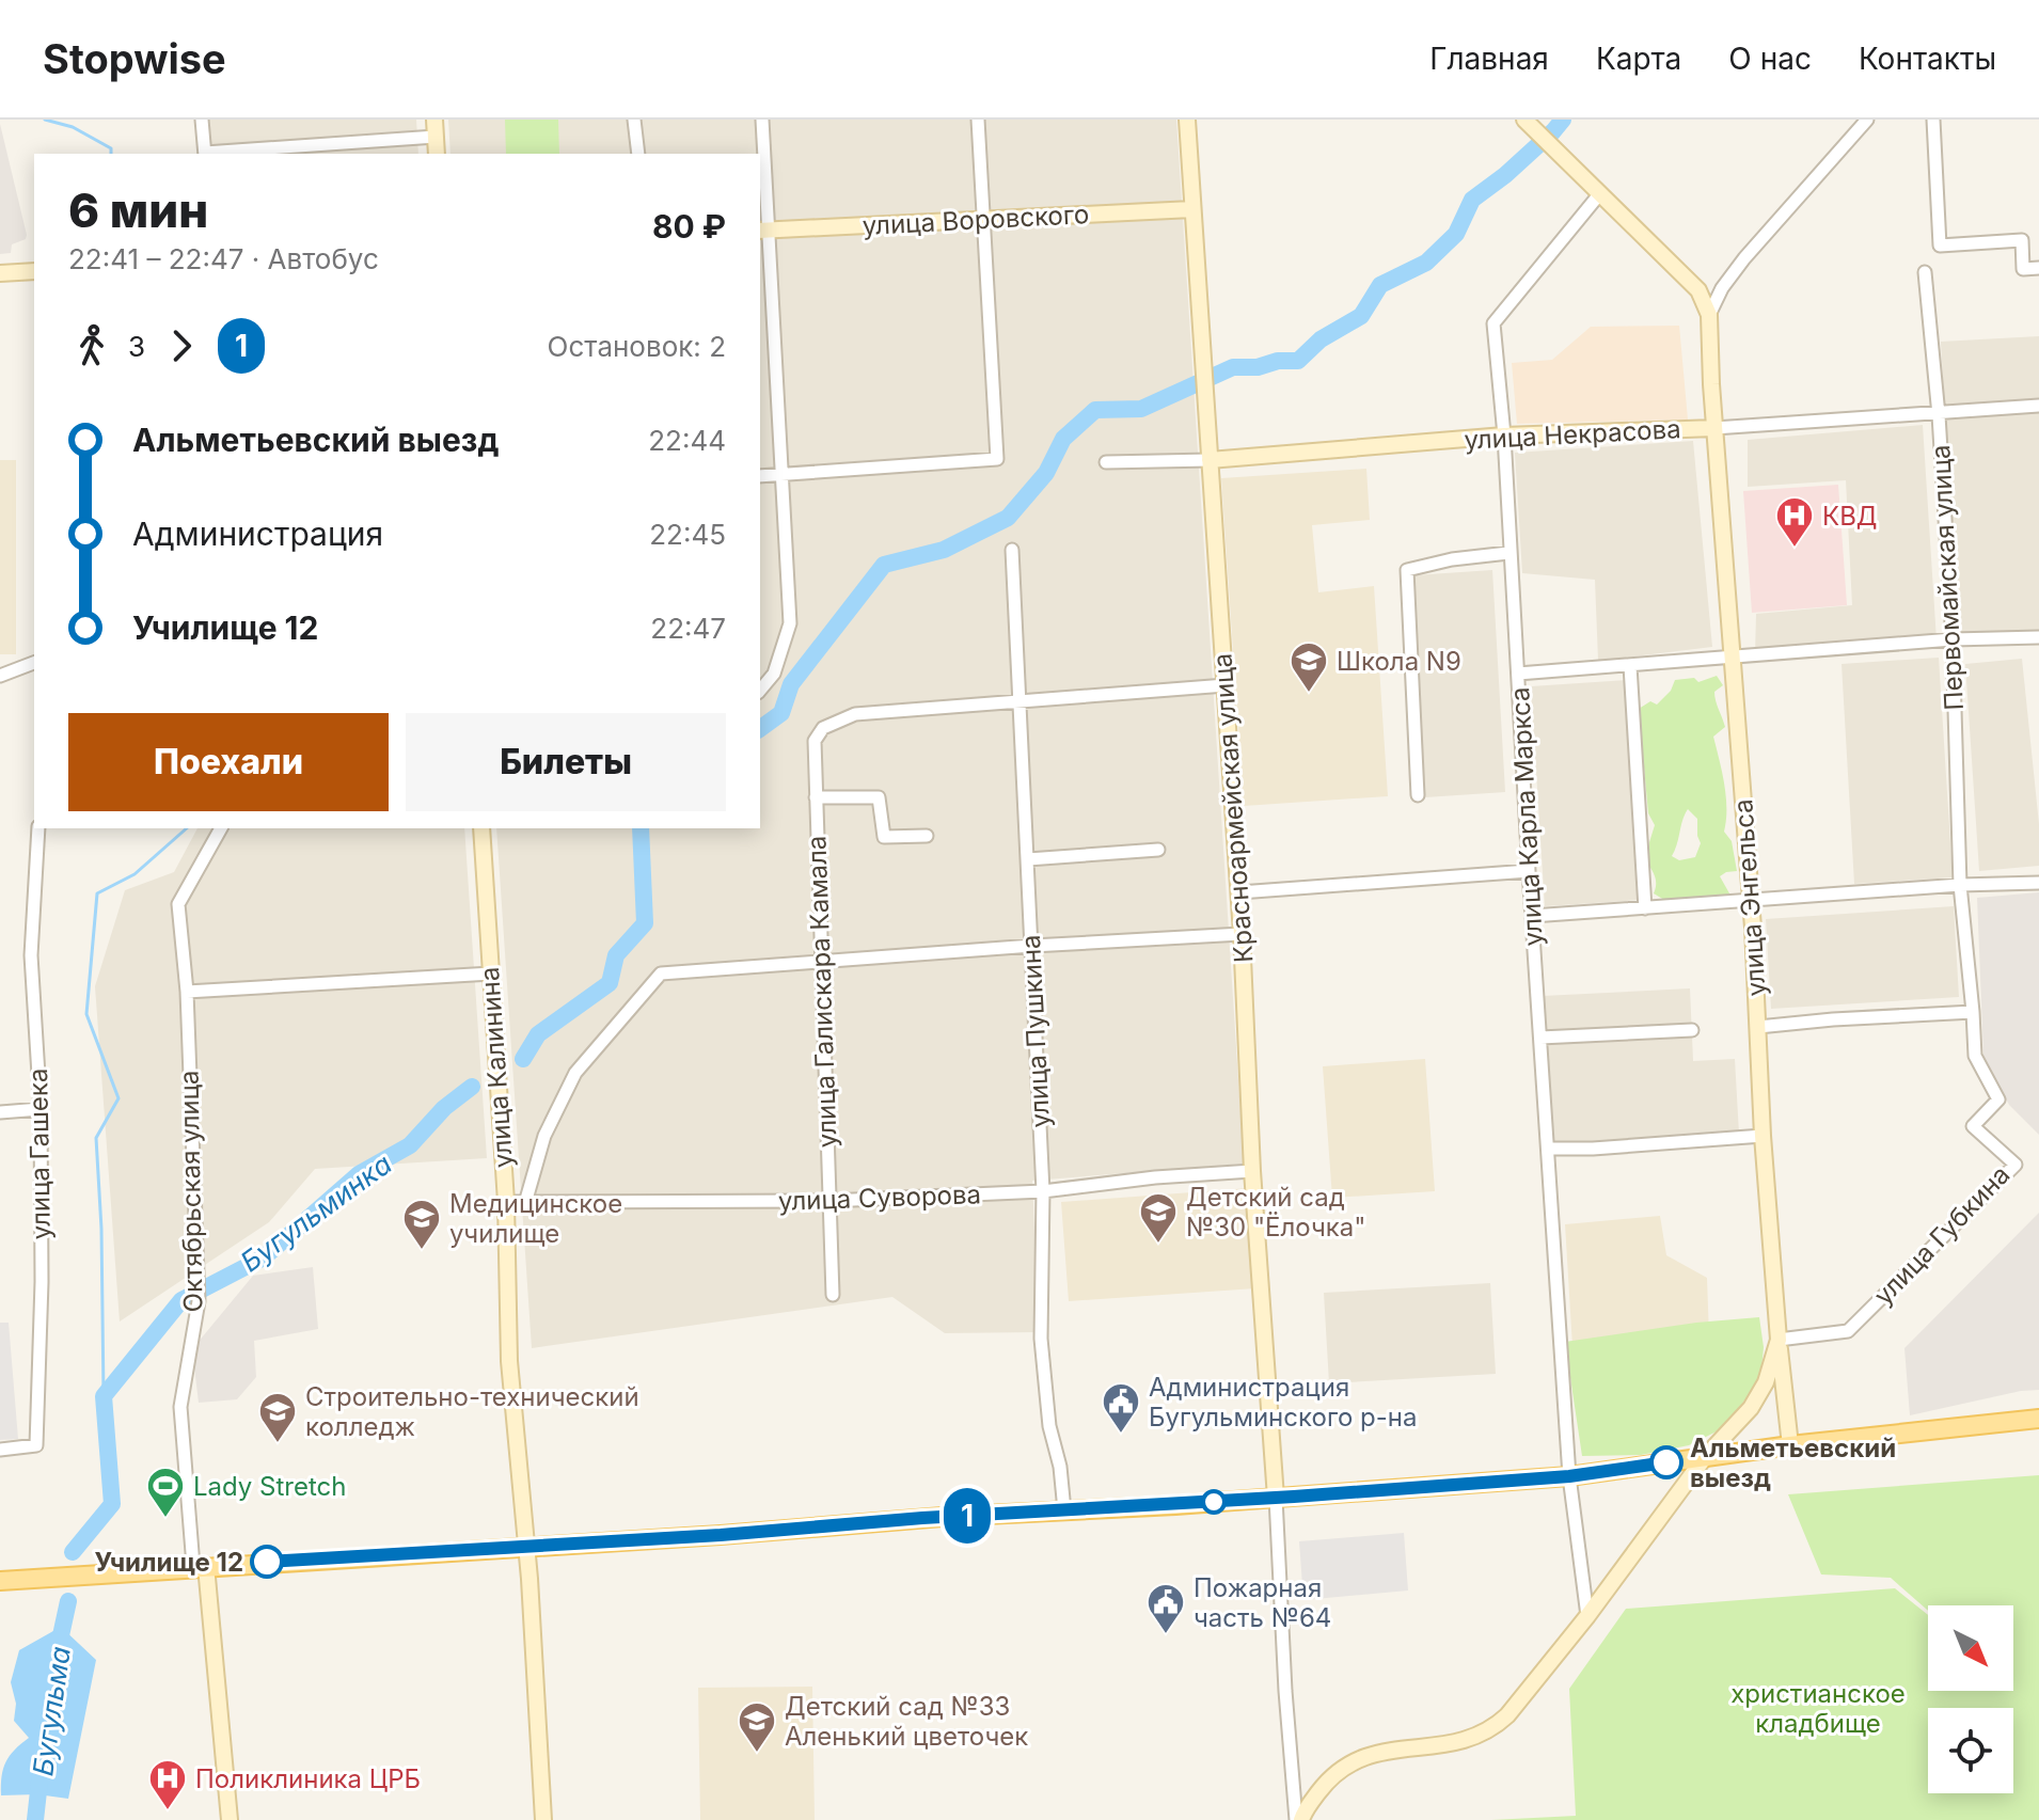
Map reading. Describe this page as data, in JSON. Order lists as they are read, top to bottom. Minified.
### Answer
{"streets":{"street":["улица Воровского","улица Некрасова","Первомайская улица","Красноармейская улица","улица Карла Маркса","улица Энгельса","улица Галискара Камала","улица Пушкина","улица Калинина","улица Гашека","Октябрьская улица","улица Суворова","улица Губкина"]},"crossings":[["улица Воровского","Красноармейская улица"],["улица Некрасова","Первомайская улица"],["улица Некрасова","Красноармейская улица"],["улица Некрасова","улица Карла Маркса"],["улица Некрасова","улица Энгельса"],["Первомайская улица","улица Губкина"],["Красноармейская улица","улица Суворова"],["улица Энгельса","улица Губкина"],["улица Галискара Камала","улица Пушкина"],["улица Галискара Камала","улица Суворова"],["улица Пушкина","улица Суворова"],["улица Калинина","улица Суворова"]],"water":["Бугульминка","Бугульма"],"parks":["христианское кладбище"],"places":{"hospital":["КВД","Поликлиника ЦРБ"],"school or university":["Школа N9","Детский сад №30 \"Ёлочка\"","Медицинское училище","Строительно-технический колледж","Детский сад №33 Аленький цветочек"],"public building":["Администрация Бугульминского р-на","Пожарная часть №64"],"other":["Альметьевский выезд","Училище 12"],"sports":["Lady Stretch"]},"lines":["bus line 1"],"north":"bottom right","page":{"header":"Stopwise","nav":["Главная","Карта","О нас","Контакты"],"on_map":"1","heading":["6 мин","22:41 – 22:47 · Автобус","80 ₽"],"legs":["3","1","Остановок: 2"],"list":[{"name":"Альметьевский выезд","value":"22:44"},{"name":"Администрация","value":"22:45"},{"name":"Училище 12","value":"22:47"}],"buttons":["Поехали","Билеты"]}}
